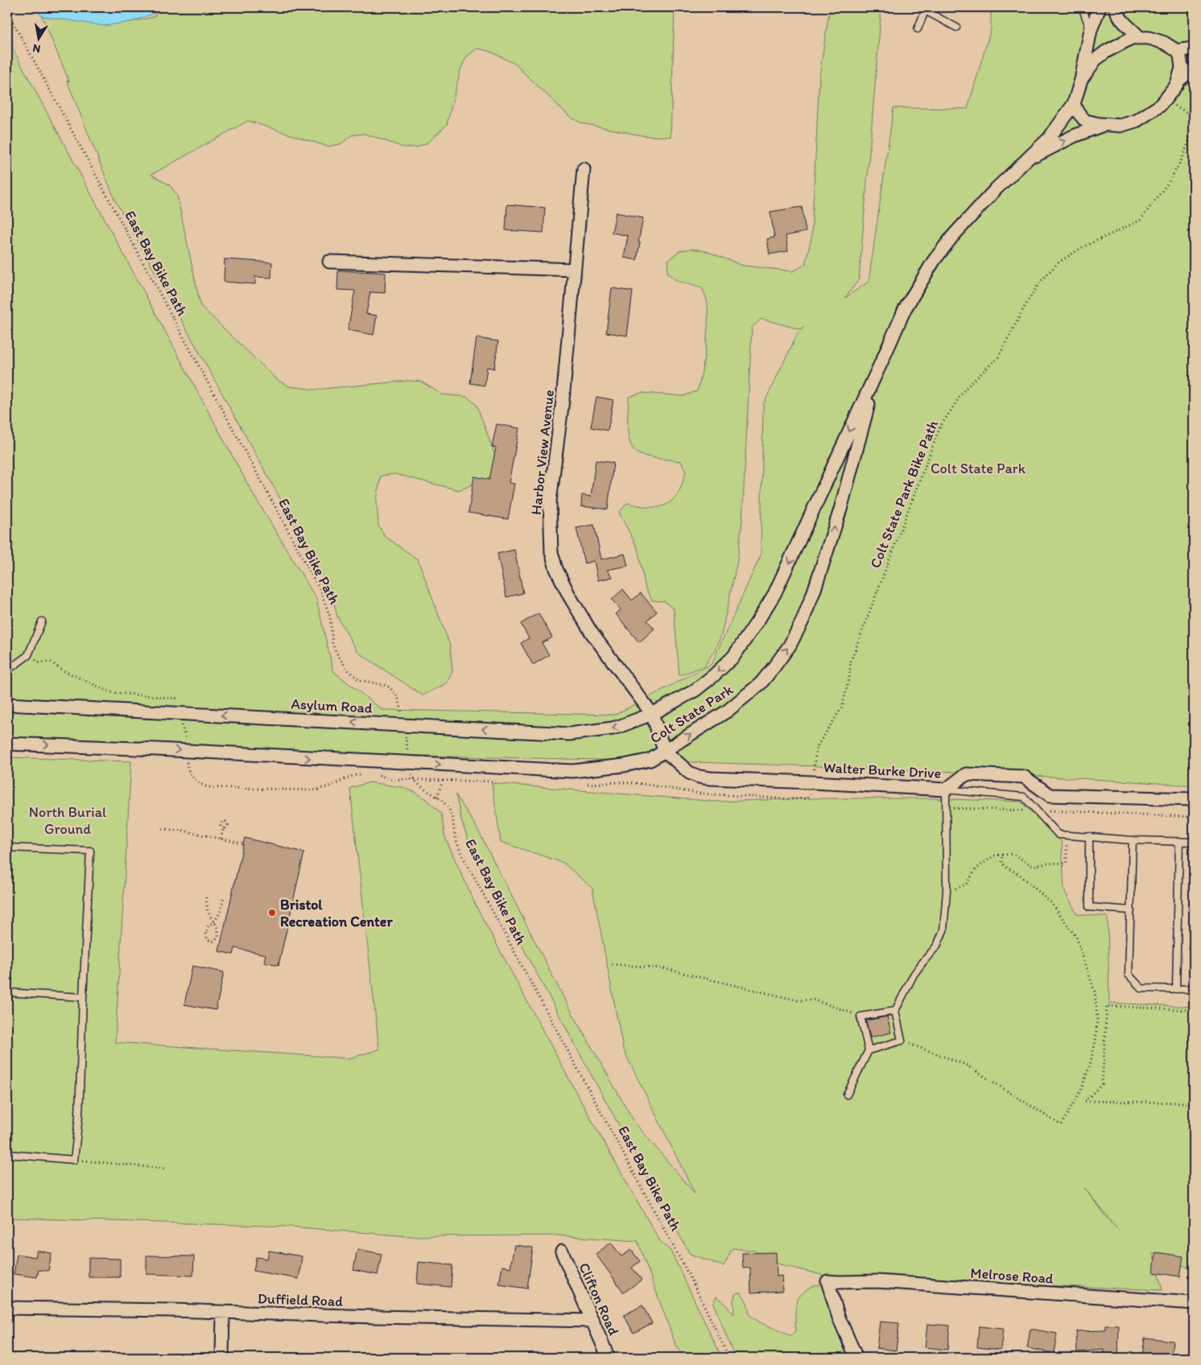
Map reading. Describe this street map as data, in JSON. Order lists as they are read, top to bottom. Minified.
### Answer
{"streets":{"street":["Harbor View Avenue","Asylum Road","Colt State Park","Walter Burke Drive","Melrose Road","Clifton Road","Duffield Road"],"path":["East Bay Bike Path","Colt State Park Bike Path"]},"crossings":[["East Bay Bike Path","Asylum Road"],["East Bay Bike Path","Colt State Park"],["Harbor View Avenue","Asylum Road"],["Harbor View Avenue","Colt State Park"],["Harbor View Avenue","Walter Burke Drive"],["Colt State Park Bike Path","Walter Burke Drive"],["Asylum Road","Colt State Park"],["Colt State Park","Walter Burke Drive"],["Clifton Road","Duffield Road"]],"parks":["Colt State Park","North Burial Ground"],"places":["Bristol Recreation Center"],"north":"bottom"}
